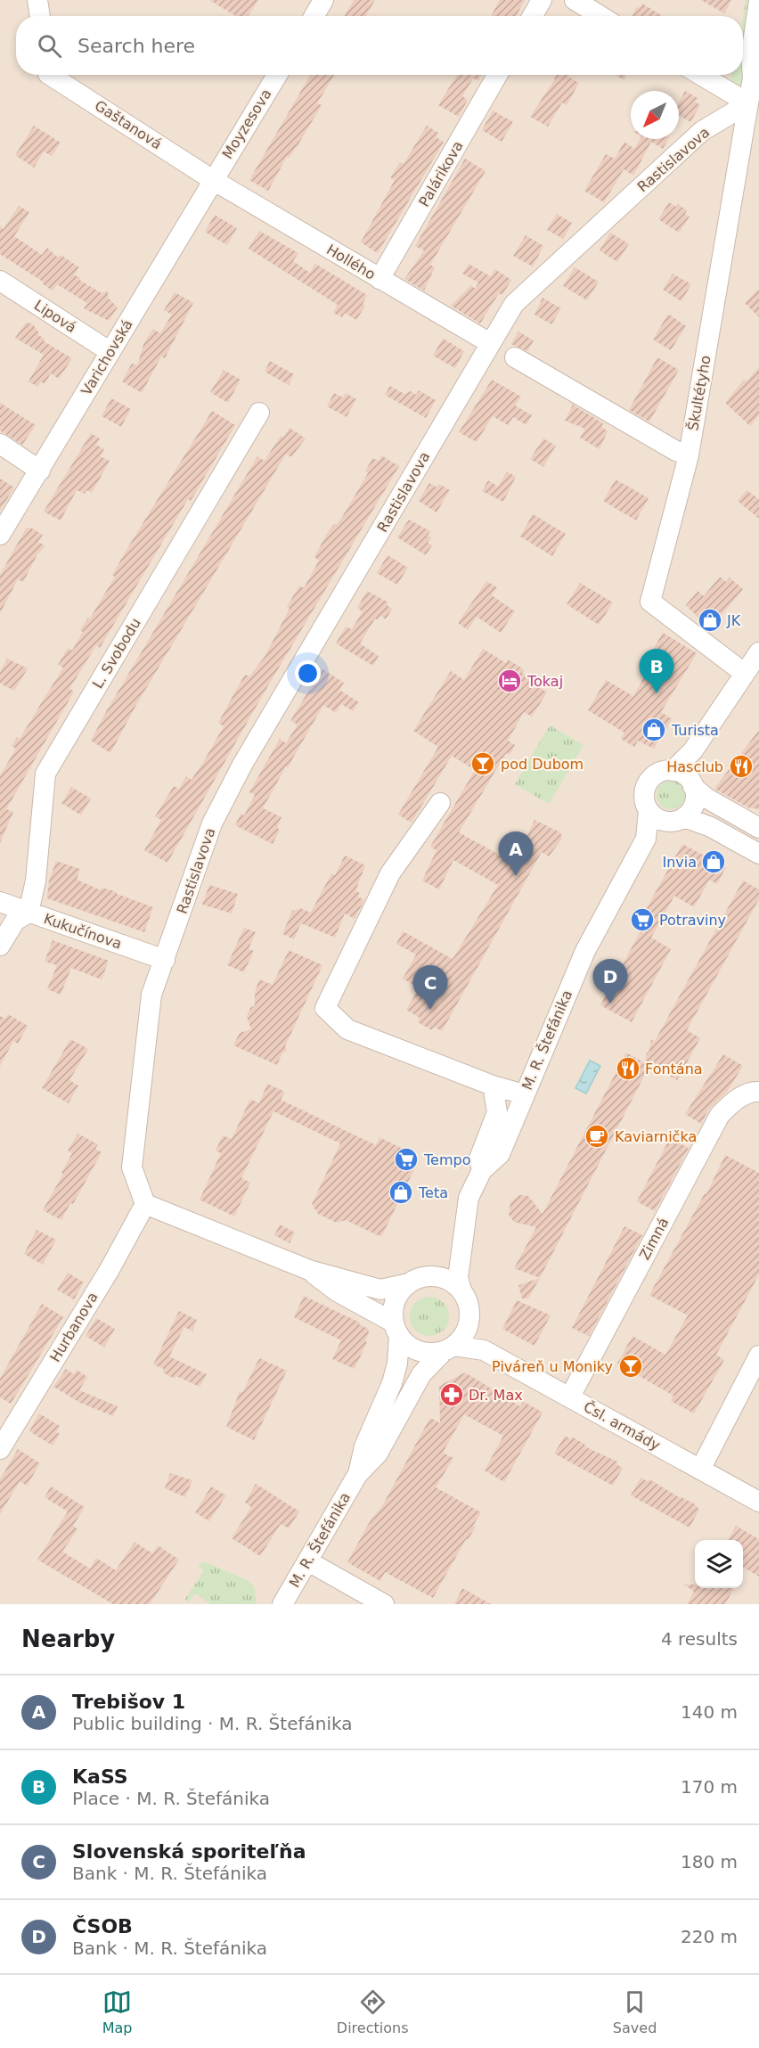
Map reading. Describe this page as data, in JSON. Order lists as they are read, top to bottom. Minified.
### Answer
{"streets":{"street":["Moyzesova","Gaštanová","Rastislavova","Palárikova","Hollého","Lipová","Varichovská","Škultétyho","L. Svobodu","Kukučínova","M. R. Štefánika","Zimná","Hurbanova","Čsl. armády"]},"crossings":[["Moyzesova","Gaštanová"],["Moyzesova","Hollého"],["Moyzesova","Varichovská"],["Gaštanová","Hollého"],["Gaštanová","Varichovská"],["Rastislavova","Hollého"],["Rastislavova","Škultétyho"],["Rastislavova","Kukučínova"],["Rastislavova","Hurbanova"],["Palárikova","Hollého"],["Hollého","Varichovská"],["Lipová","Varichovská"],["L. Svobodu","Kukučínova"],["Zimná","Čsl. armády"]],"places":{"shop":["JK","Turista","Invia","Teta"],"hotel":["Tokaj"],"bar":["pod Dubom","Piváreň u Moniky"],"restaurant":["Hasclub","Fontána"],"supermarket":["Potraviny","Tempo"],"cafe":["Kaviarnička"],"pharmacy":["Dr. Max"]},"north":"bottom left","page":{"search":"Search here","pins":["B","A","D","C"],"heading":["Nearby","4 results"],"list":[{"mark":"A","name":"Trebišov 1","note":"Public building · M. R. Štefánika","value":"140 m"},{"mark":"B","name":"KaSS","note":"Place · M. R. Štefánika","value":"170 m"},{"mark":"C","name":"Slovenská sporiteľňa","note":"Bank · M. R. Štefánika","value":"180 m"},{"mark":"D","name":"ČSOB","note":"Bank · M. R. Štefánika","value":"220 m"}],"nav":["Map","Directions","Saved"]}}
